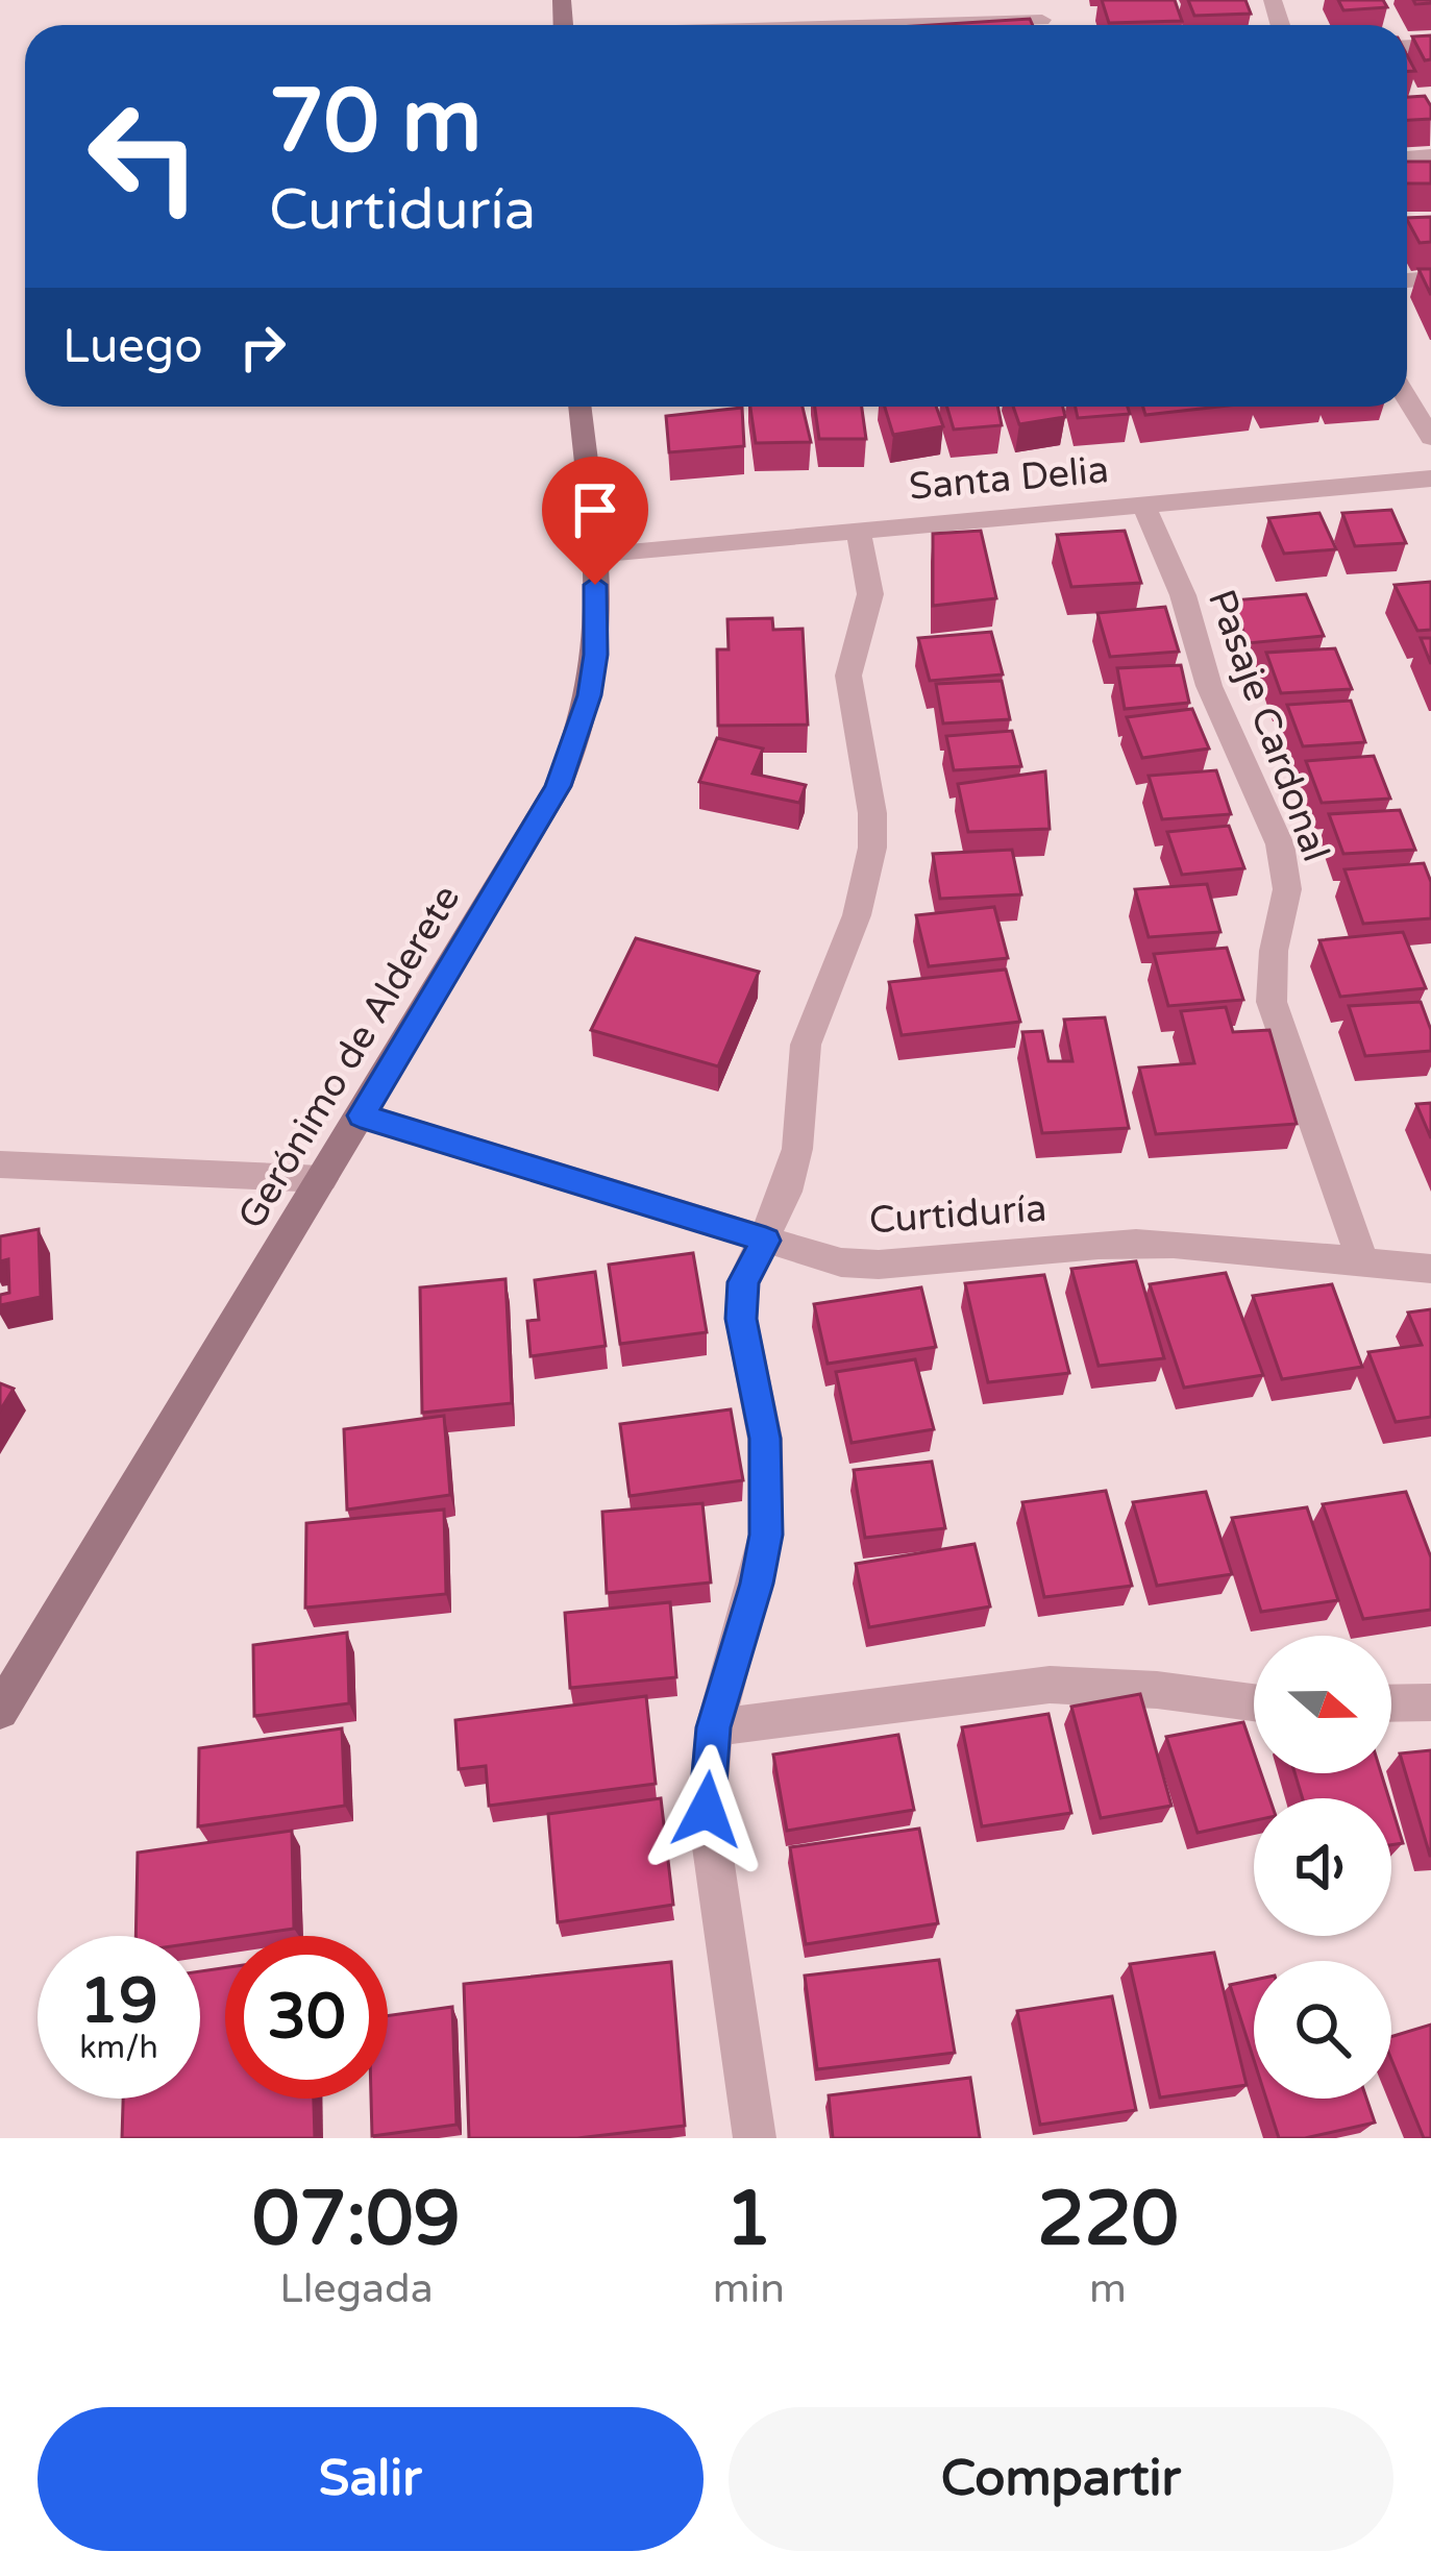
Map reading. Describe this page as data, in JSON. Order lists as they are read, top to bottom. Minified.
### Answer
{"streets":{"street":["Santa Delia","Pasaje Cardonal","Gerónimo de Alderete","Curtiduría"]},"crossings":[["Santa Delia","Pasaje Cardonal"],["Santa Delia","Gerónimo de Alderete"],["Pasaje Cardonal","Curtiduría"],["Gerónimo de Alderete","Curtiduría"]],"north":"right","page":{"turn":["70 m","Curtiduría"],"then":"Luego","speed":"19 km/h","limit":"30","eta":["07:09","Llegada","1","min","220","m"],"buttons":["Salir","Compartir"]}}
